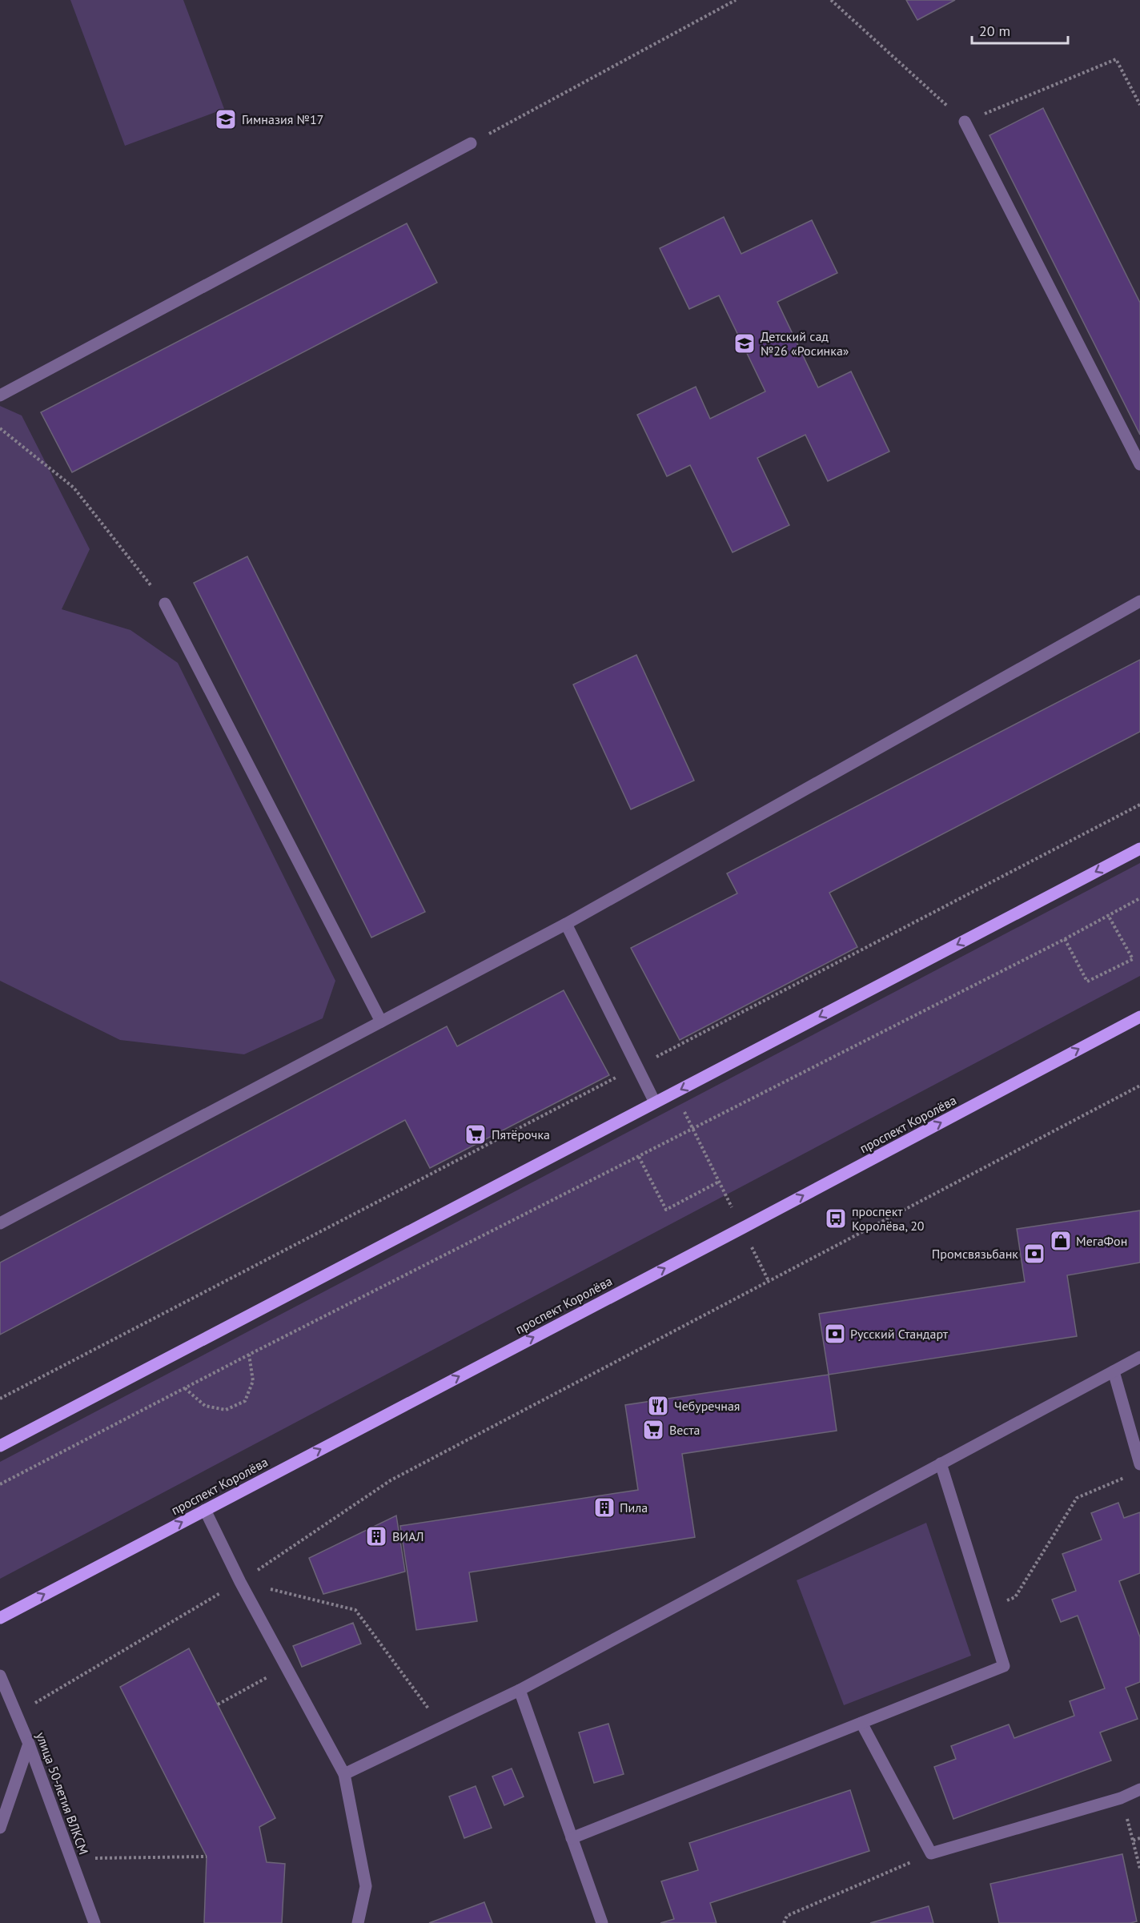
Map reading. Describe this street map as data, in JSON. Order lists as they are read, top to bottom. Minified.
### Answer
{"streets":{"main road":["проспект Королёва"],"street":["улица 50-летия ВЛКСМ"]},"one_way":["проспект Королёва"],"places":{"school or university":["Гимназия №17","Детский сад №26 «Росинка»"],"supermarket":["Пятёрочка","Веста"],"bus stop":["проспект Королёва, 20"],"shop":["МегаФон"],"bank":["Промсвязьбанк","Русский Стандарт"],"restaurant":["Чебуречная"],"building":["Пила","ВИАЛ"]},"scale_bar":"20 m"}
